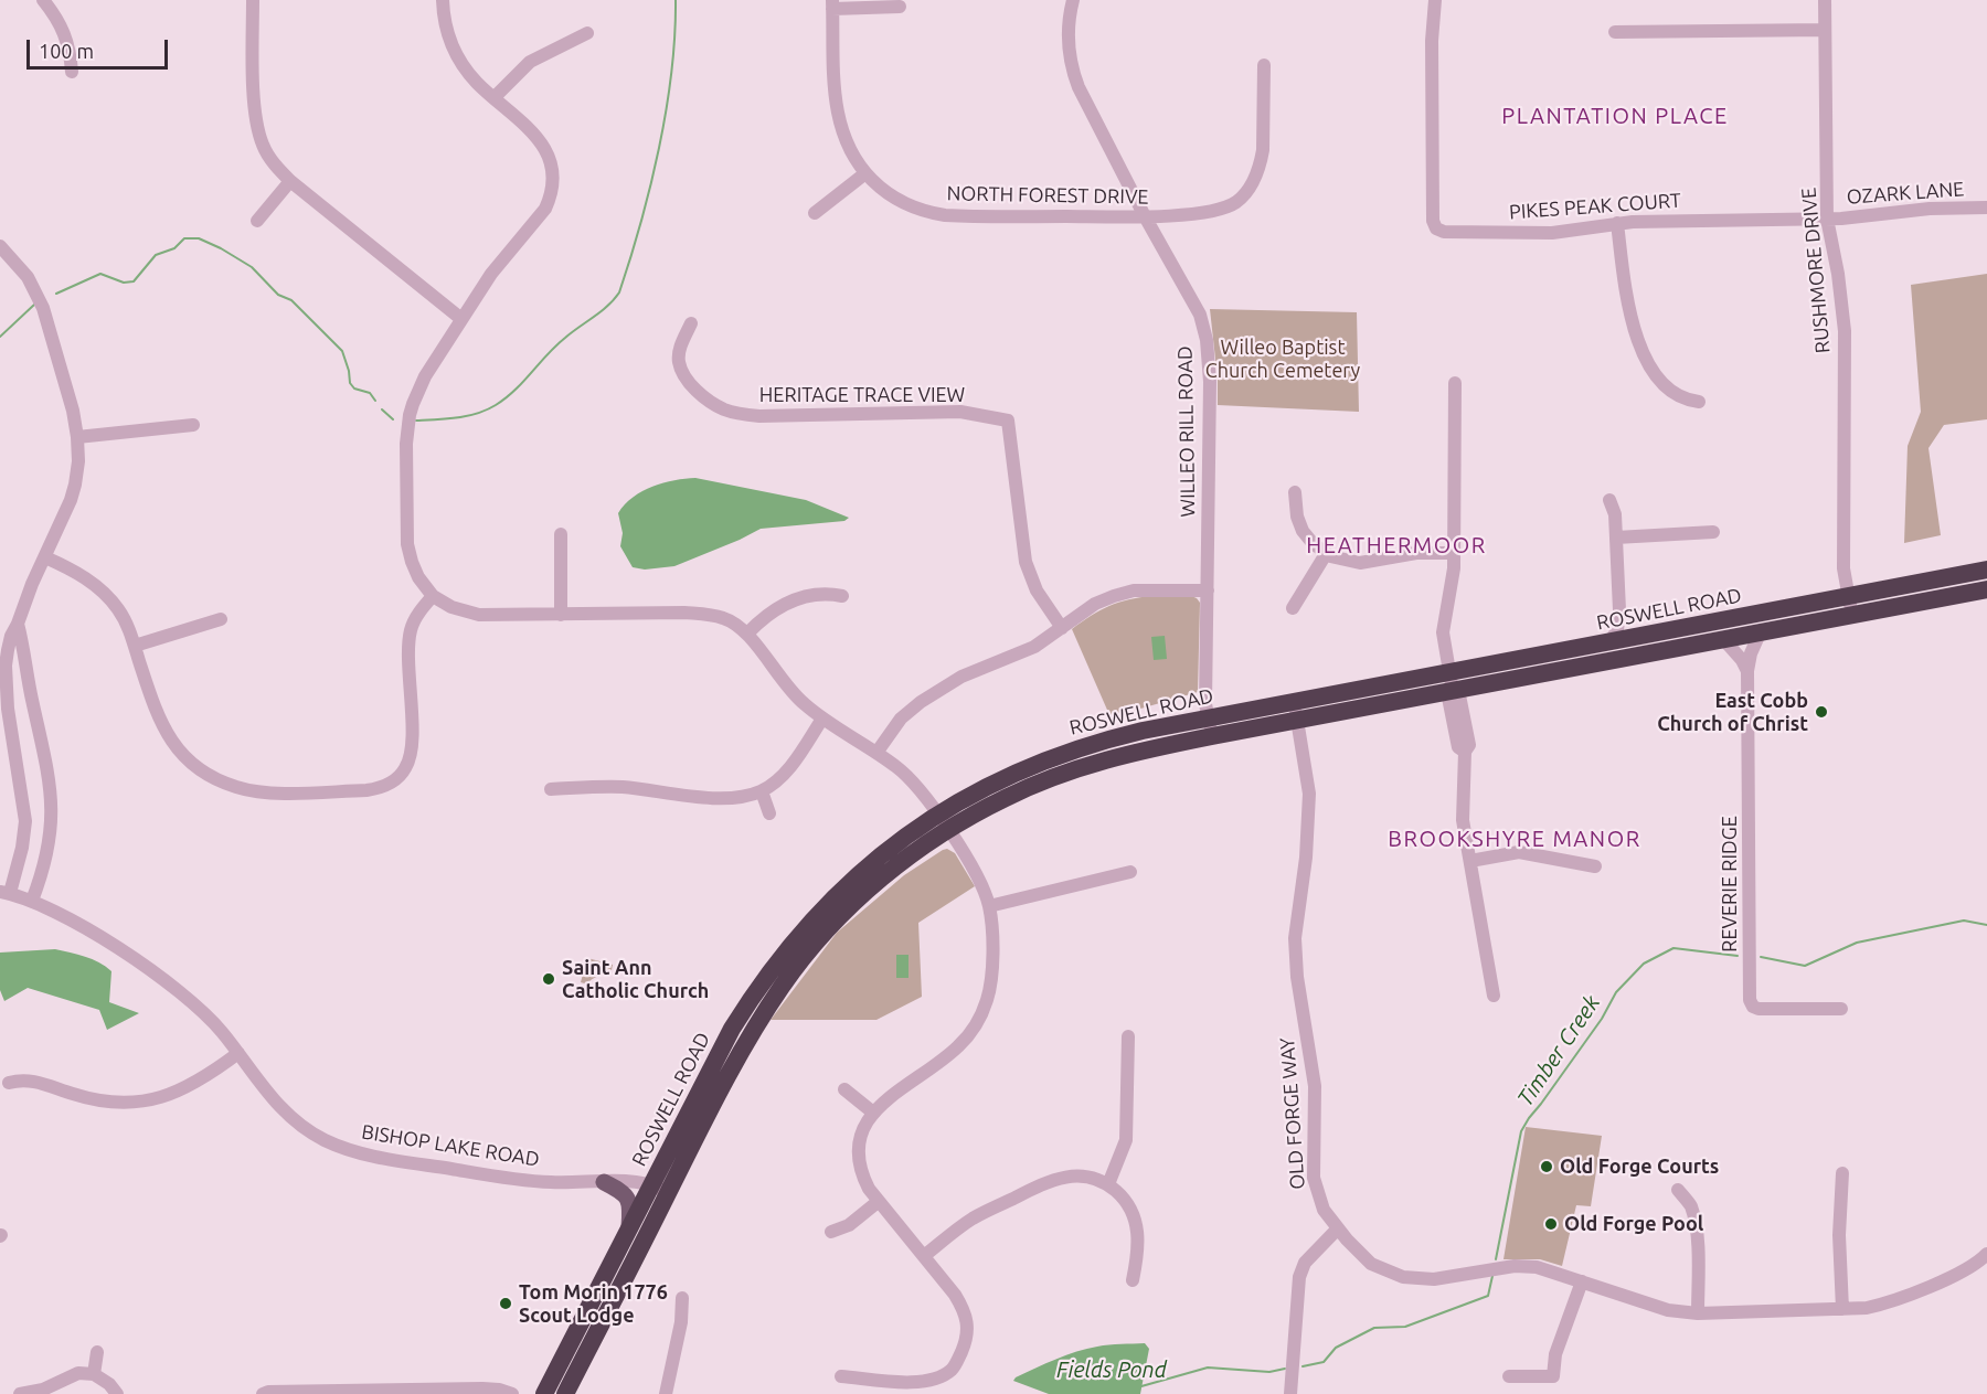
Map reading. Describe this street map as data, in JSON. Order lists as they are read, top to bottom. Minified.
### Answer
{"streets":{"highway":["ROSWELL ROAD"],"street":["OZARK LANE","NORTH FOREST DRIVE","PIKES PEAK COURT","RUSHMORE DRIVE","HERITAGE TRACE VIEW","WILLEO RILL ROAD","REVERIE RIDGE","OLD FORGE WAY","BISHOP LAKE ROAD"]},"crossings":[["OZARK LANE","PIKES PEAK COURT"],["OZARK LANE","RUSHMORE DRIVE"],["NORTH FOREST DRIVE","WILLEO RILL ROAD"],["PIKES PEAK COURT","RUSHMORE DRIVE"],["RUSHMORE DRIVE","ROSWELL ROAD"],["WILLEO RILL ROAD","ROSWELL ROAD"],["ROSWELL ROAD","REVERIE RIDGE"],["ROSWELL ROAD","OLD FORGE WAY"],["ROSWELL ROAD","BISHOP LAKE ROAD"]],"districts":["PLANTATION PLACE","HEATHERMOOR","BROOKSHYRE MANOR"],"water":["Timber Creek","Fields Pond"],"parks":["Willeo Baptist Church Cemetery"],"places":["East Cobb Church of Christ","Saint Ann Catholic Church","Old Forge Courts","Old Forge Pool","Tom Morin 1776 Scout Lodge"],"scale_bar":"100 m"}
